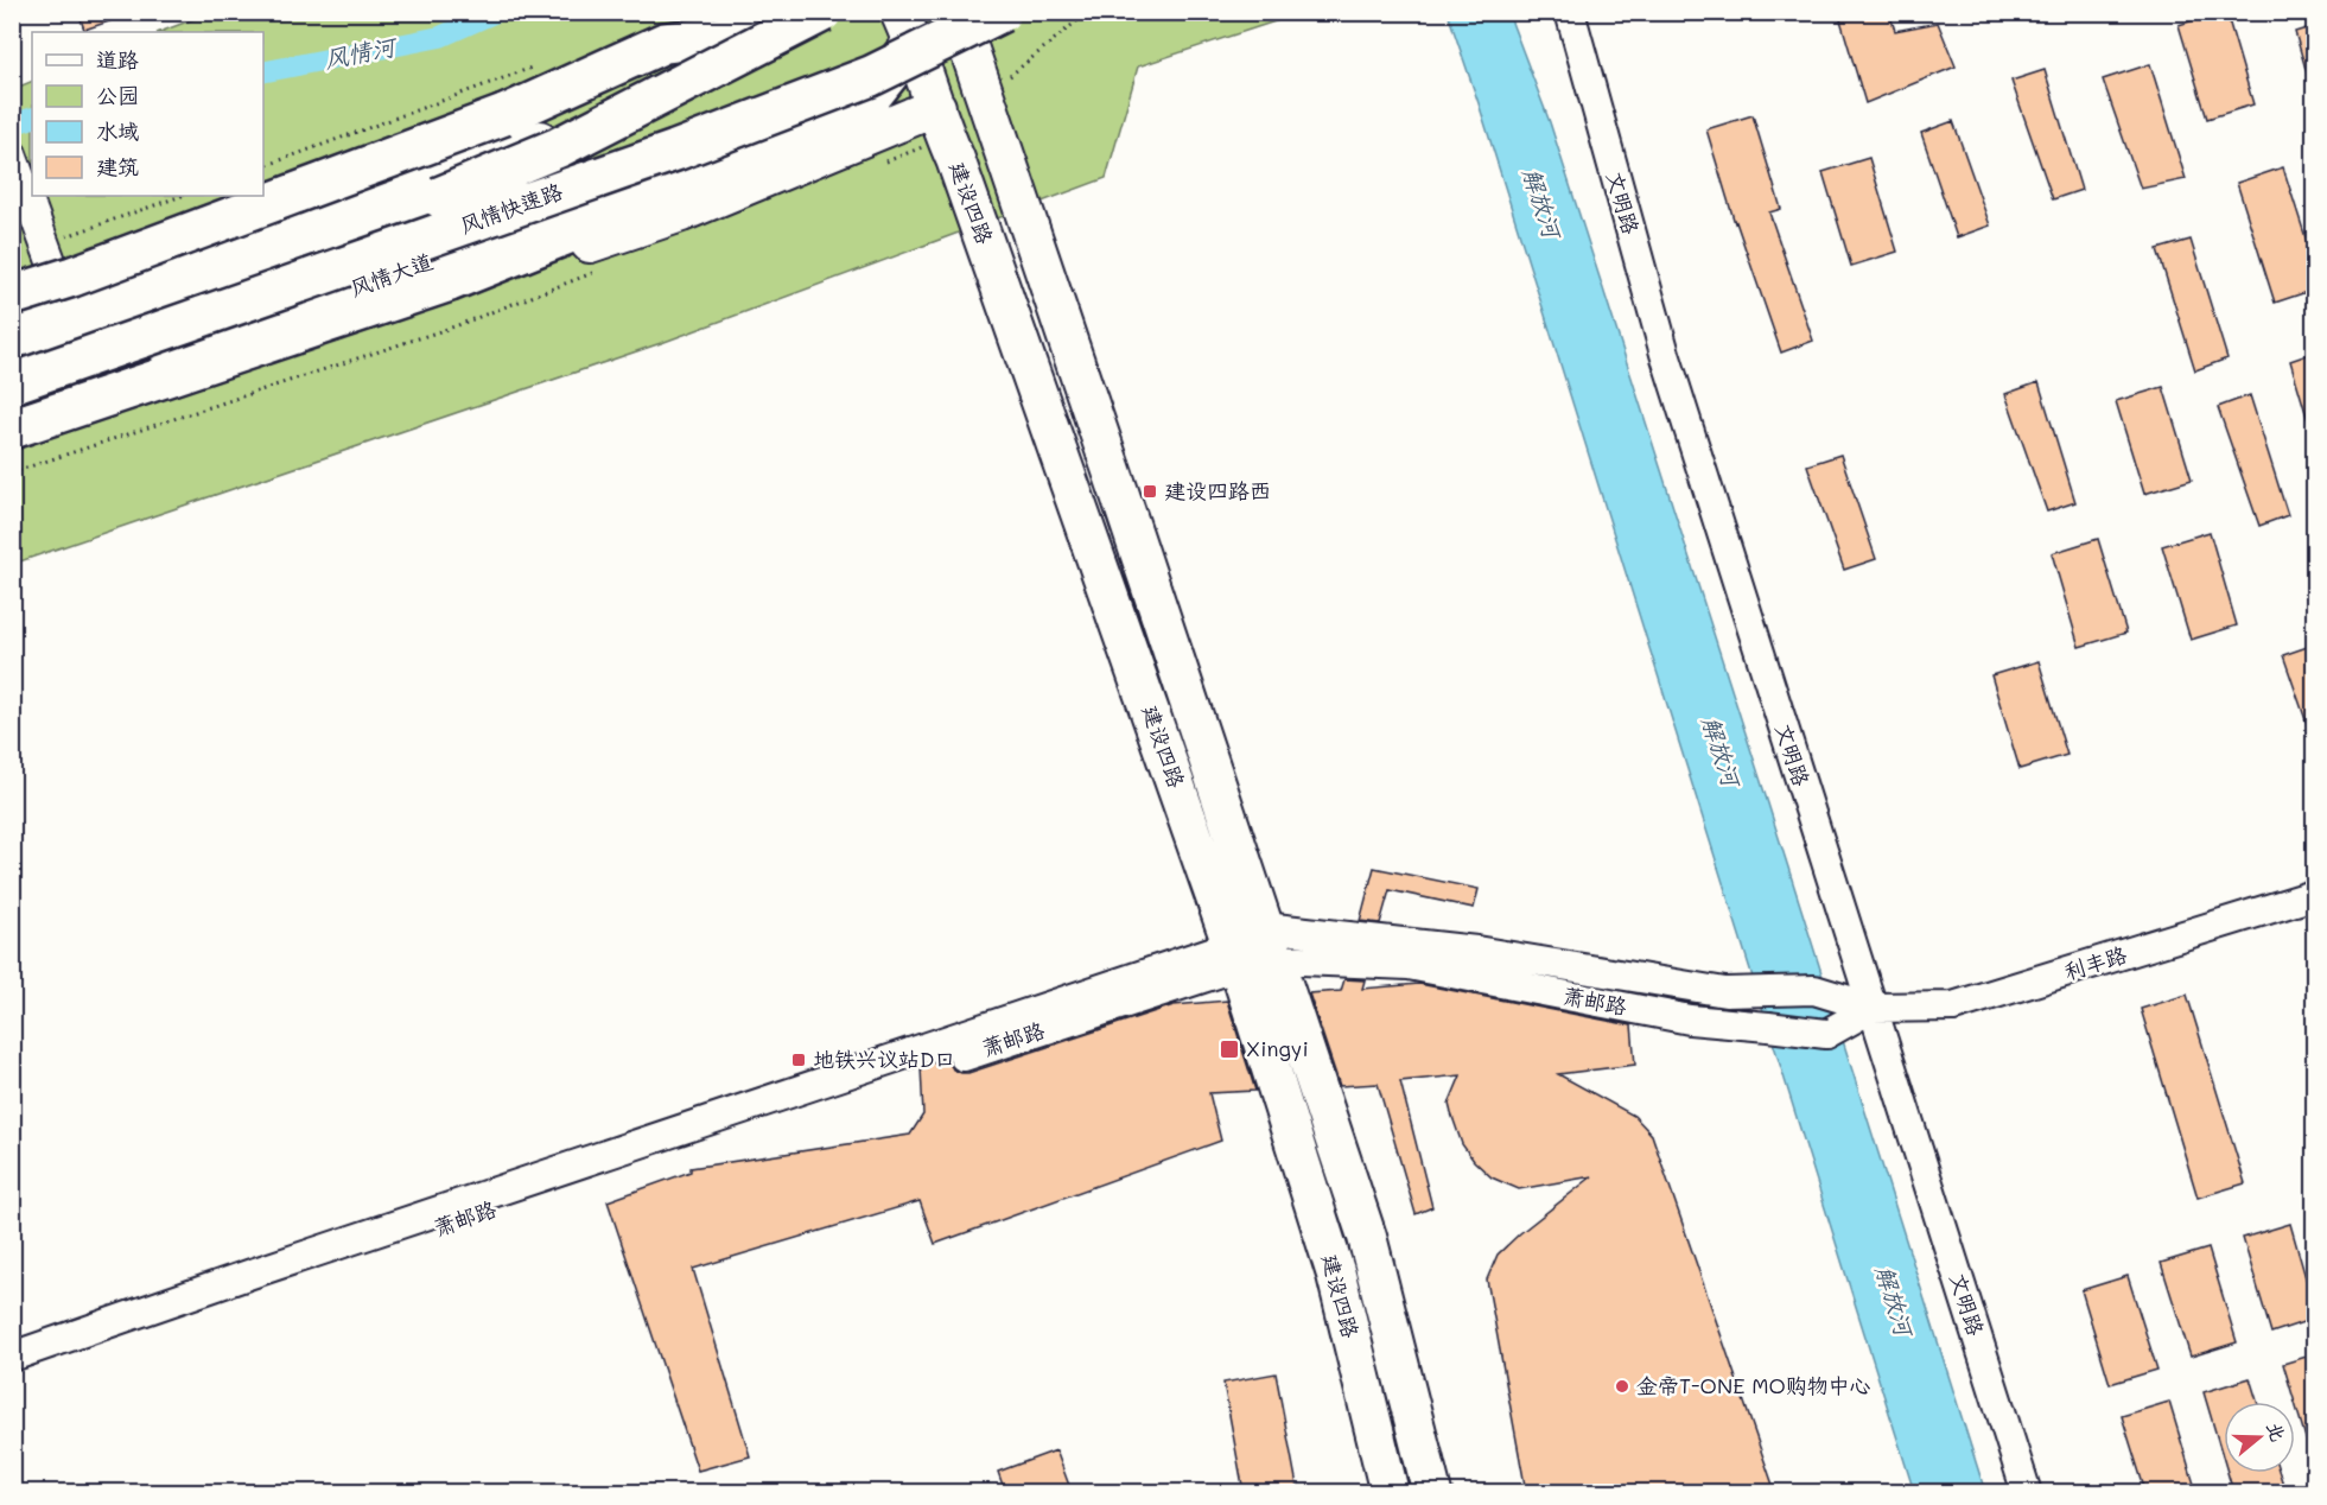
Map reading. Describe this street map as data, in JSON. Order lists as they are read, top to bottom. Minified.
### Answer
{"streets":{"highway":["风情快速路"],"main road":["建设四路","风情大道"],"street":["文明路","利丰路","萧邮路"]},"crossings":[["建设四路","风情大道"],["建设四路","萧邮路"],["文明路","利丰路"],["文明路","萧邮路"],["利丰路","萧邮路"]],"water":["风情河","解放河"],"places":{"transit":["建设四路西","Xingyi","地铁兴议站D口"],"other":["金帝T-ONE MO购物中心"]},"legend":["道路","公园","水域","建筑"],"north":"right"}
